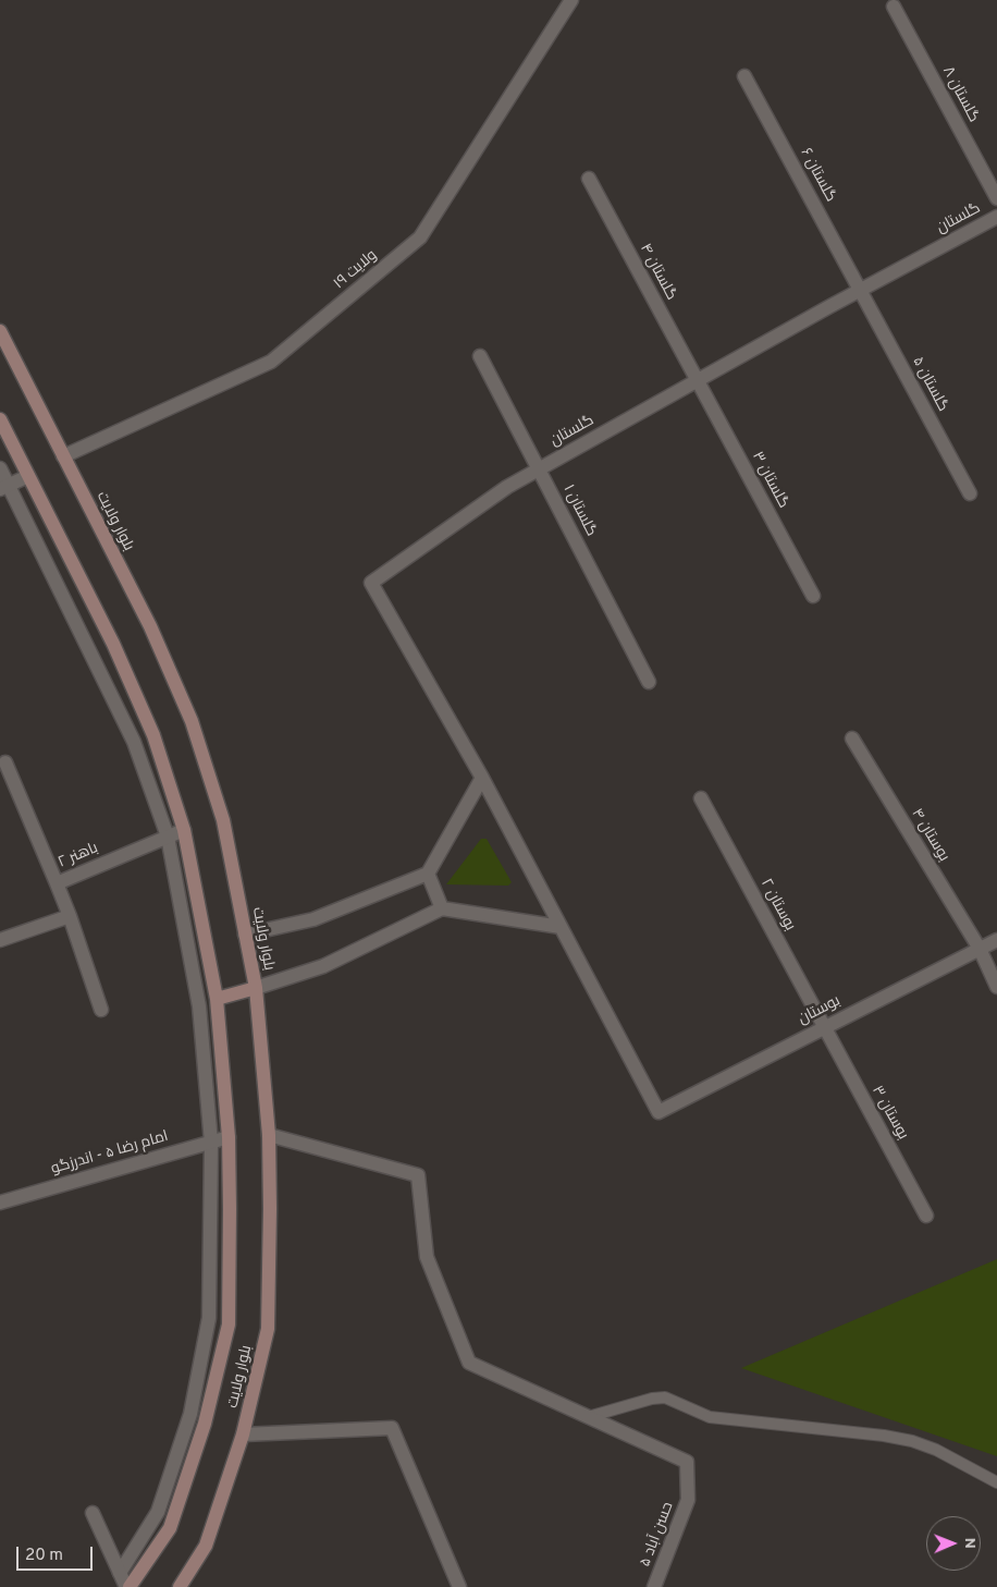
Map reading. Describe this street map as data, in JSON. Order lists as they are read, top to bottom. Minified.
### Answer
{"streets":{"main road":["بلوار ولایت"],"street":["گلستان ۸","گلستان ۶","گلستان","ولایت ۱۹","گلستان ۴","گلستان ۵","گلستان ۳","گلستان ۱","بوستان ۴","باهنر ۲","بوستان ۲","بوستان","بوستان ۳","امام رضا ۵ - اندرزگو","حسن آباد ۵"]},"crossings":[["گلستان ۶","گلستان"],["گلستان ۶","گلستان ۵"],["گلستان","گلستان ۴"],["گلستان","گلستان ۵"],["گلستان","گلستان ۳"],["گلستان","گلستان ۱"],["ولایت ۱۹","بلوار ولایت"],["گلستان ۴","گلستان ۳"],["بلوار ولایت","باهنر ۲"],["بلوار ولایت","امام رضا ۵ - اندرزگو"],["بوستان ۴","بوستان"],["بوستان ۲","بوستان"],["بوستان ۲","بوستان ۳"],["بوستان","بوستان ۳"]],"scale_bar":"20 m","north":"right"}
